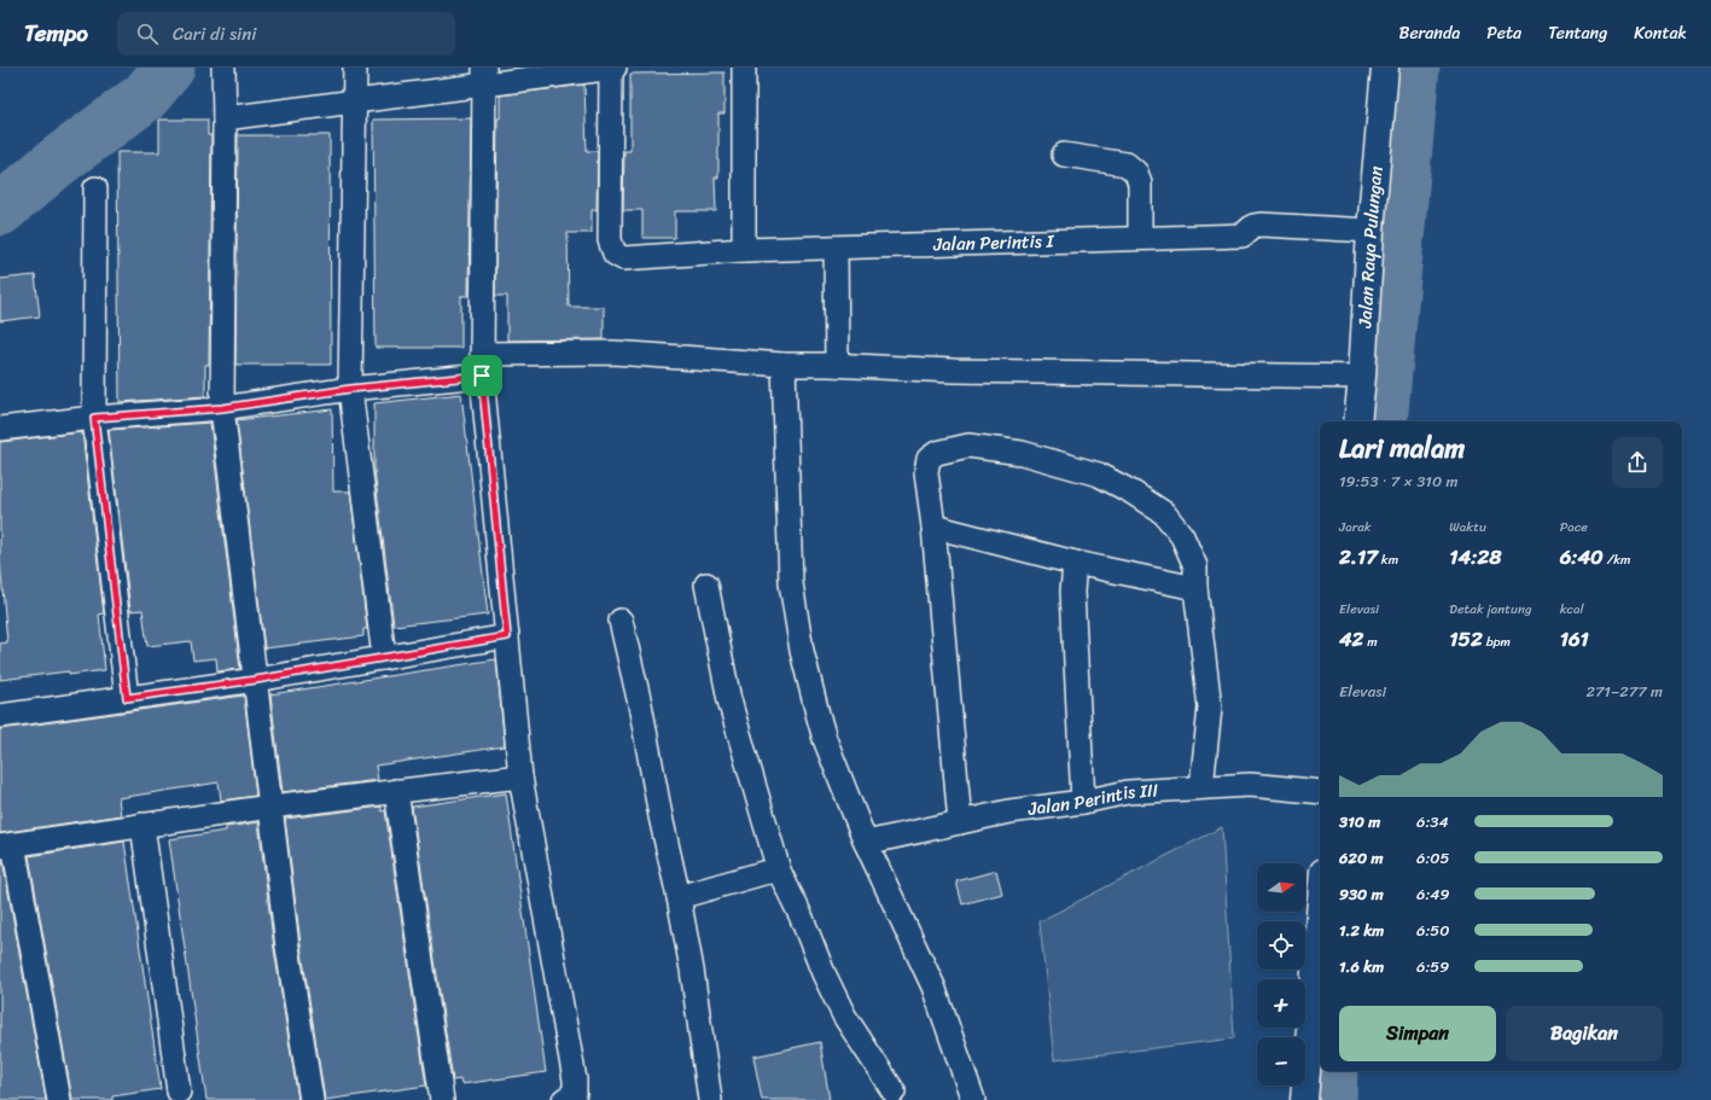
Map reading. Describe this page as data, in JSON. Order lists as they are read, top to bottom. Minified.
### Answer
{"streets":{"street":["Jalan Perintis I","Jalan Raya Pulungan","Jalan Perintis III"]},"crossings":[["Jalan Perintis I","Jalan Raya Pulungan"]],"north":"right","page":{"header":"Tempo","search":"Cari di sini","nav":["Beranda","Peta","Tentang","Kontak"],"heading":["Lari malam","19:53 · 7 × 310 m"],"stats":[["Jarak","2.17 km"],["Waktu","14:28"],["Pace","6:40 /km"],["Elevasi","42 m"],["Detak jantung","152 bpm"],["kcal","161"]],"chart":["Elevasi","271–277 m"],"list":[{"name":"310 m","note":"6:34"},{"name":"620 m","note":"6:05"},{"name":"930 m","note":"6:49"},{"name":"1.2 km","note":"6:50"},{"name":"1.6 km","note":"6:59"}],"map_buttons":["+","−"],"buttons":["Simpan","Bagikan"]}}
